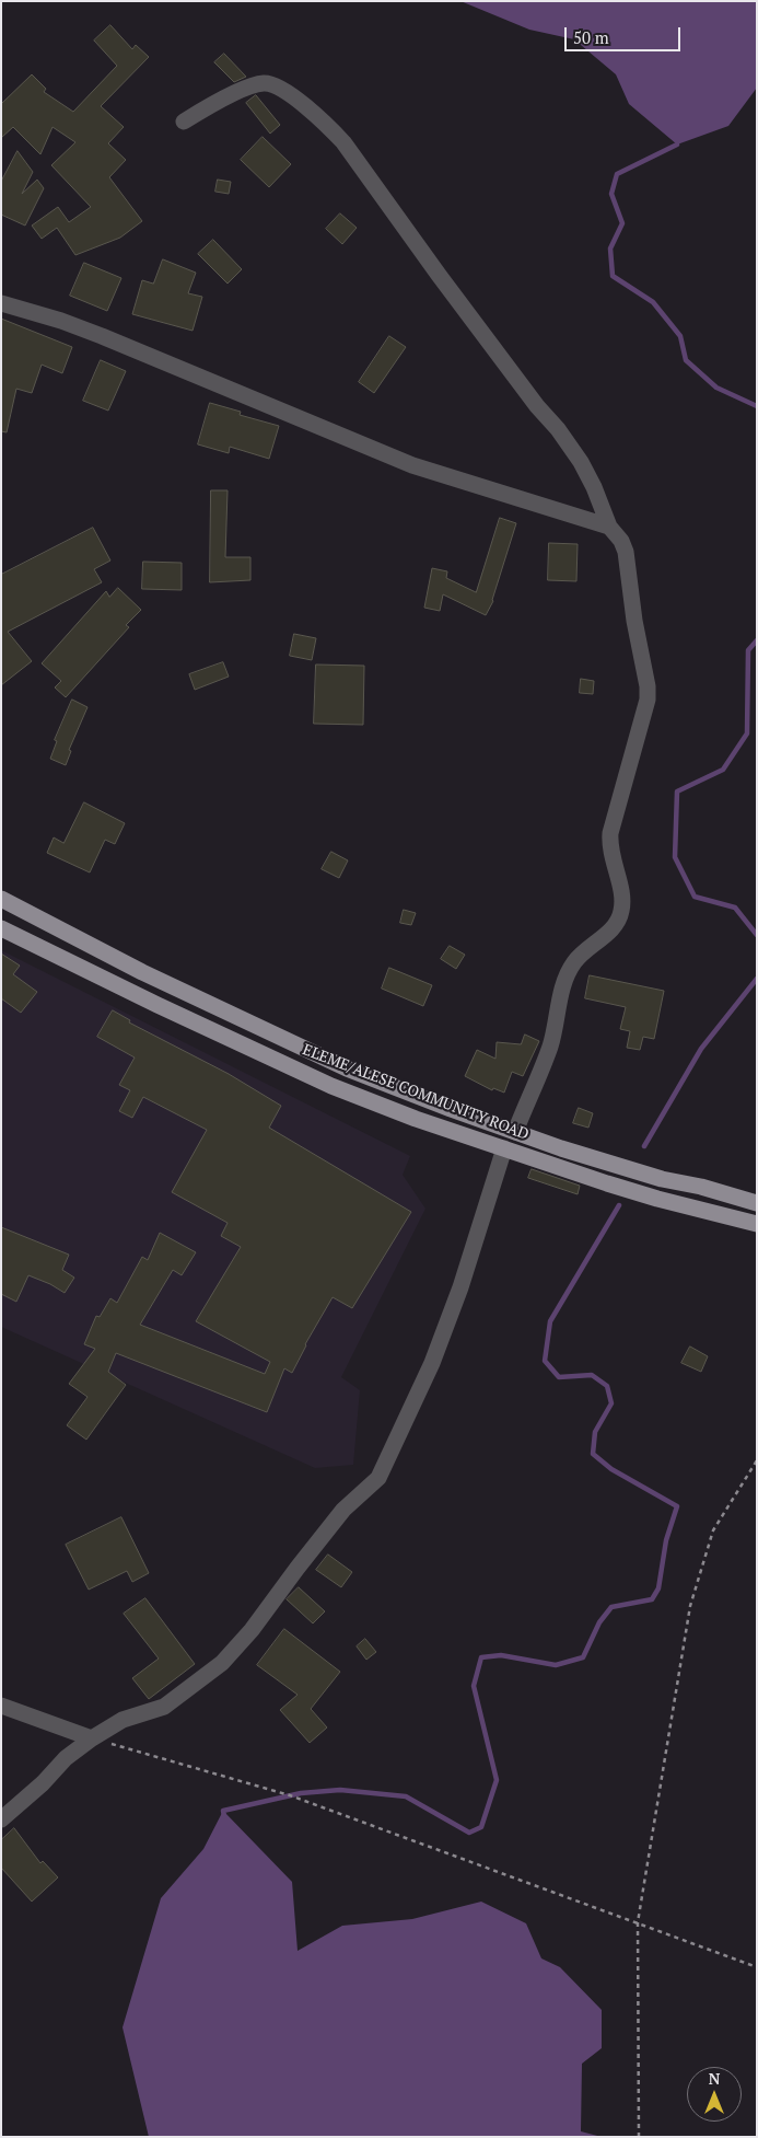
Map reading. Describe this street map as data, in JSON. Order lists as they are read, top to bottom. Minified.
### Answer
{"streets":{"main road":["ELEME/ALESE COMMUNITY ROAD"]},"scale_bar":"50 m","north":"top"}
